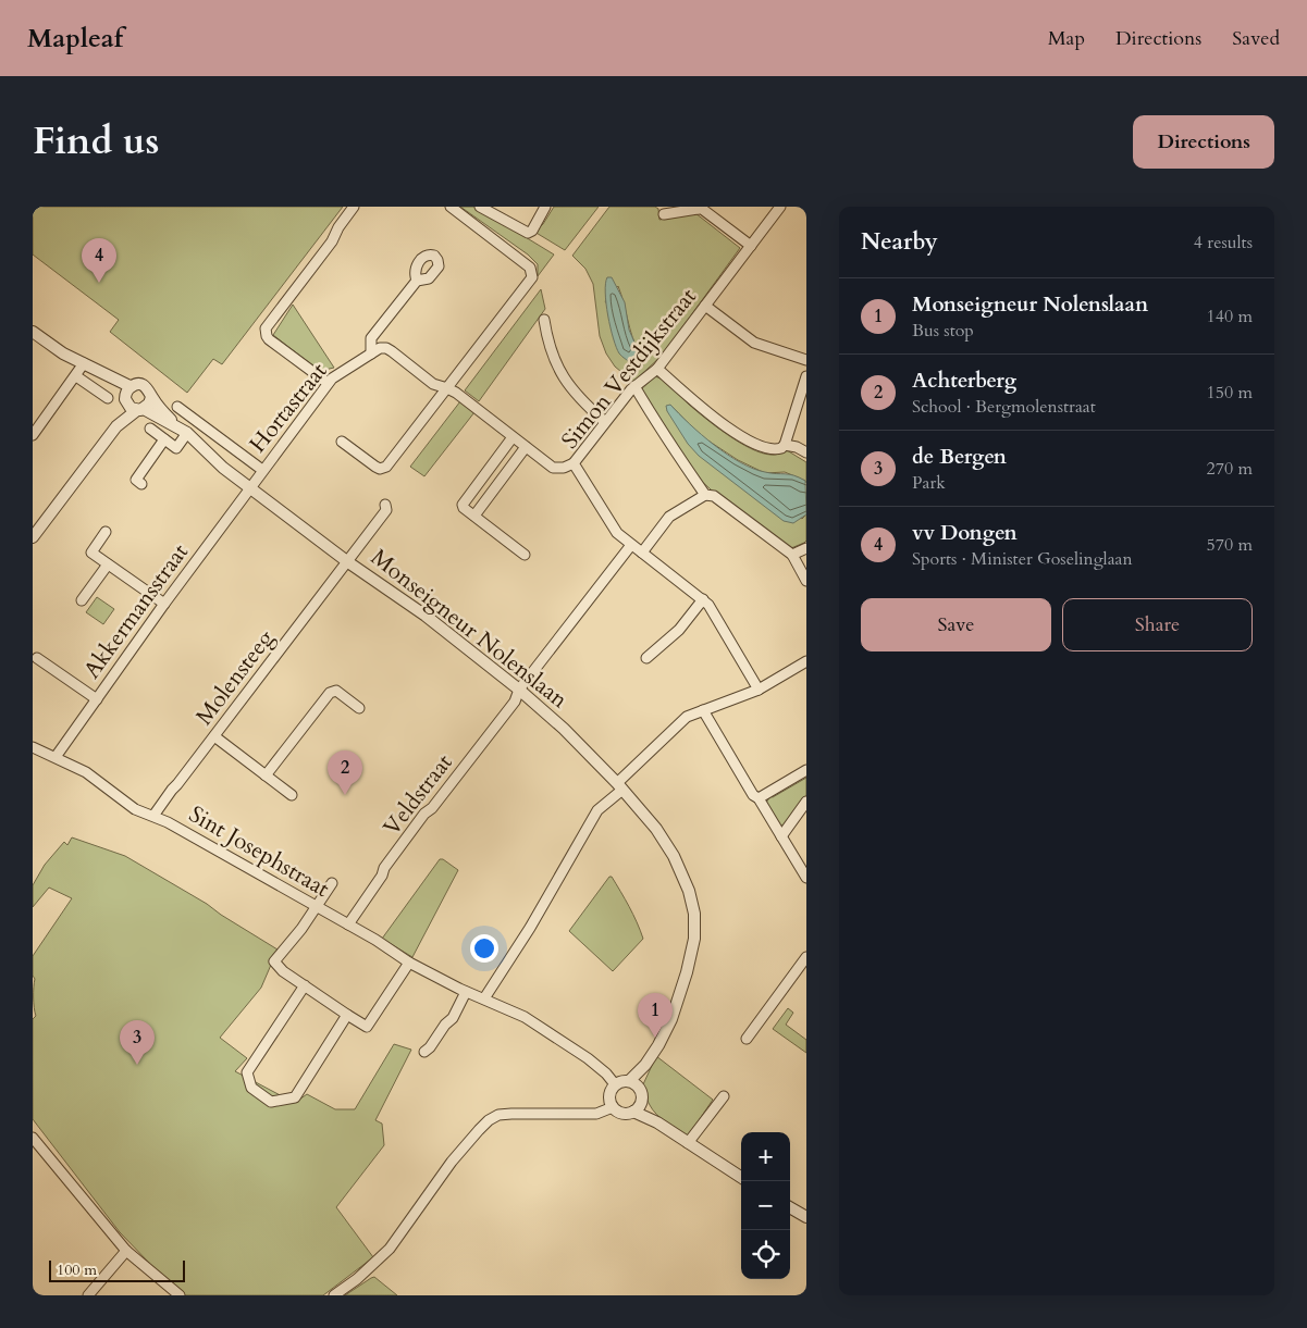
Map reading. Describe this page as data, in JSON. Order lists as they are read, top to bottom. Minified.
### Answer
{"streets":{"street":["Simon Vestdijkstraat","Hortastraat","Akkermansstraat","Monseigneur Nolenslaan","Molensteeg","Veldstraat","Sint Josephstraat"]},"crossings":[["Simon Vestdijkstraat","Veldstraat"],["Hortastraat","Akkermansstraat"],["Hortastraat","Monseigneur Nolenslaan"],["Akkermansstraat","Monseigneur Nolenslaan"],["Akkermansstraat","Sint Josephstraat"],["Monseigneur Nolenslaan","Molensteeg"],["Monseigneur Nolenslaan","Veldstraat"],["Monseigneur Nolenslaan","Sint Josephstraat"],["Molensteeg","Sint Josephstraat"],["Veldstraat","Sint Josephstraat"]],"scale_bar":"100 m","page":{"header":"Mapleaf","nav":["Map","Directions","Saved"],"title":"Find us","buttons":["Directions",["Save","Share"]],"heading":["Nearby","4 results"],"pins":["4","2","1","3"],"list":[{"mark":"1","name":"Monseigneur Nolenslaan","note":"Bus stop","value":"140 m"},{"mark":"2","name":"Achterberg","note":"School · Bergmolenstraat","value":"150 m"},{"mark":"3","name":"de Bergen","note":"Park","value":"270 m"},{"mark":"4","name":"vv Dongen","note":"Sports · Minister Goselinglaan","value":"570 m"}],"map_buttons":["+","−"],"scale":"100 m"}}
